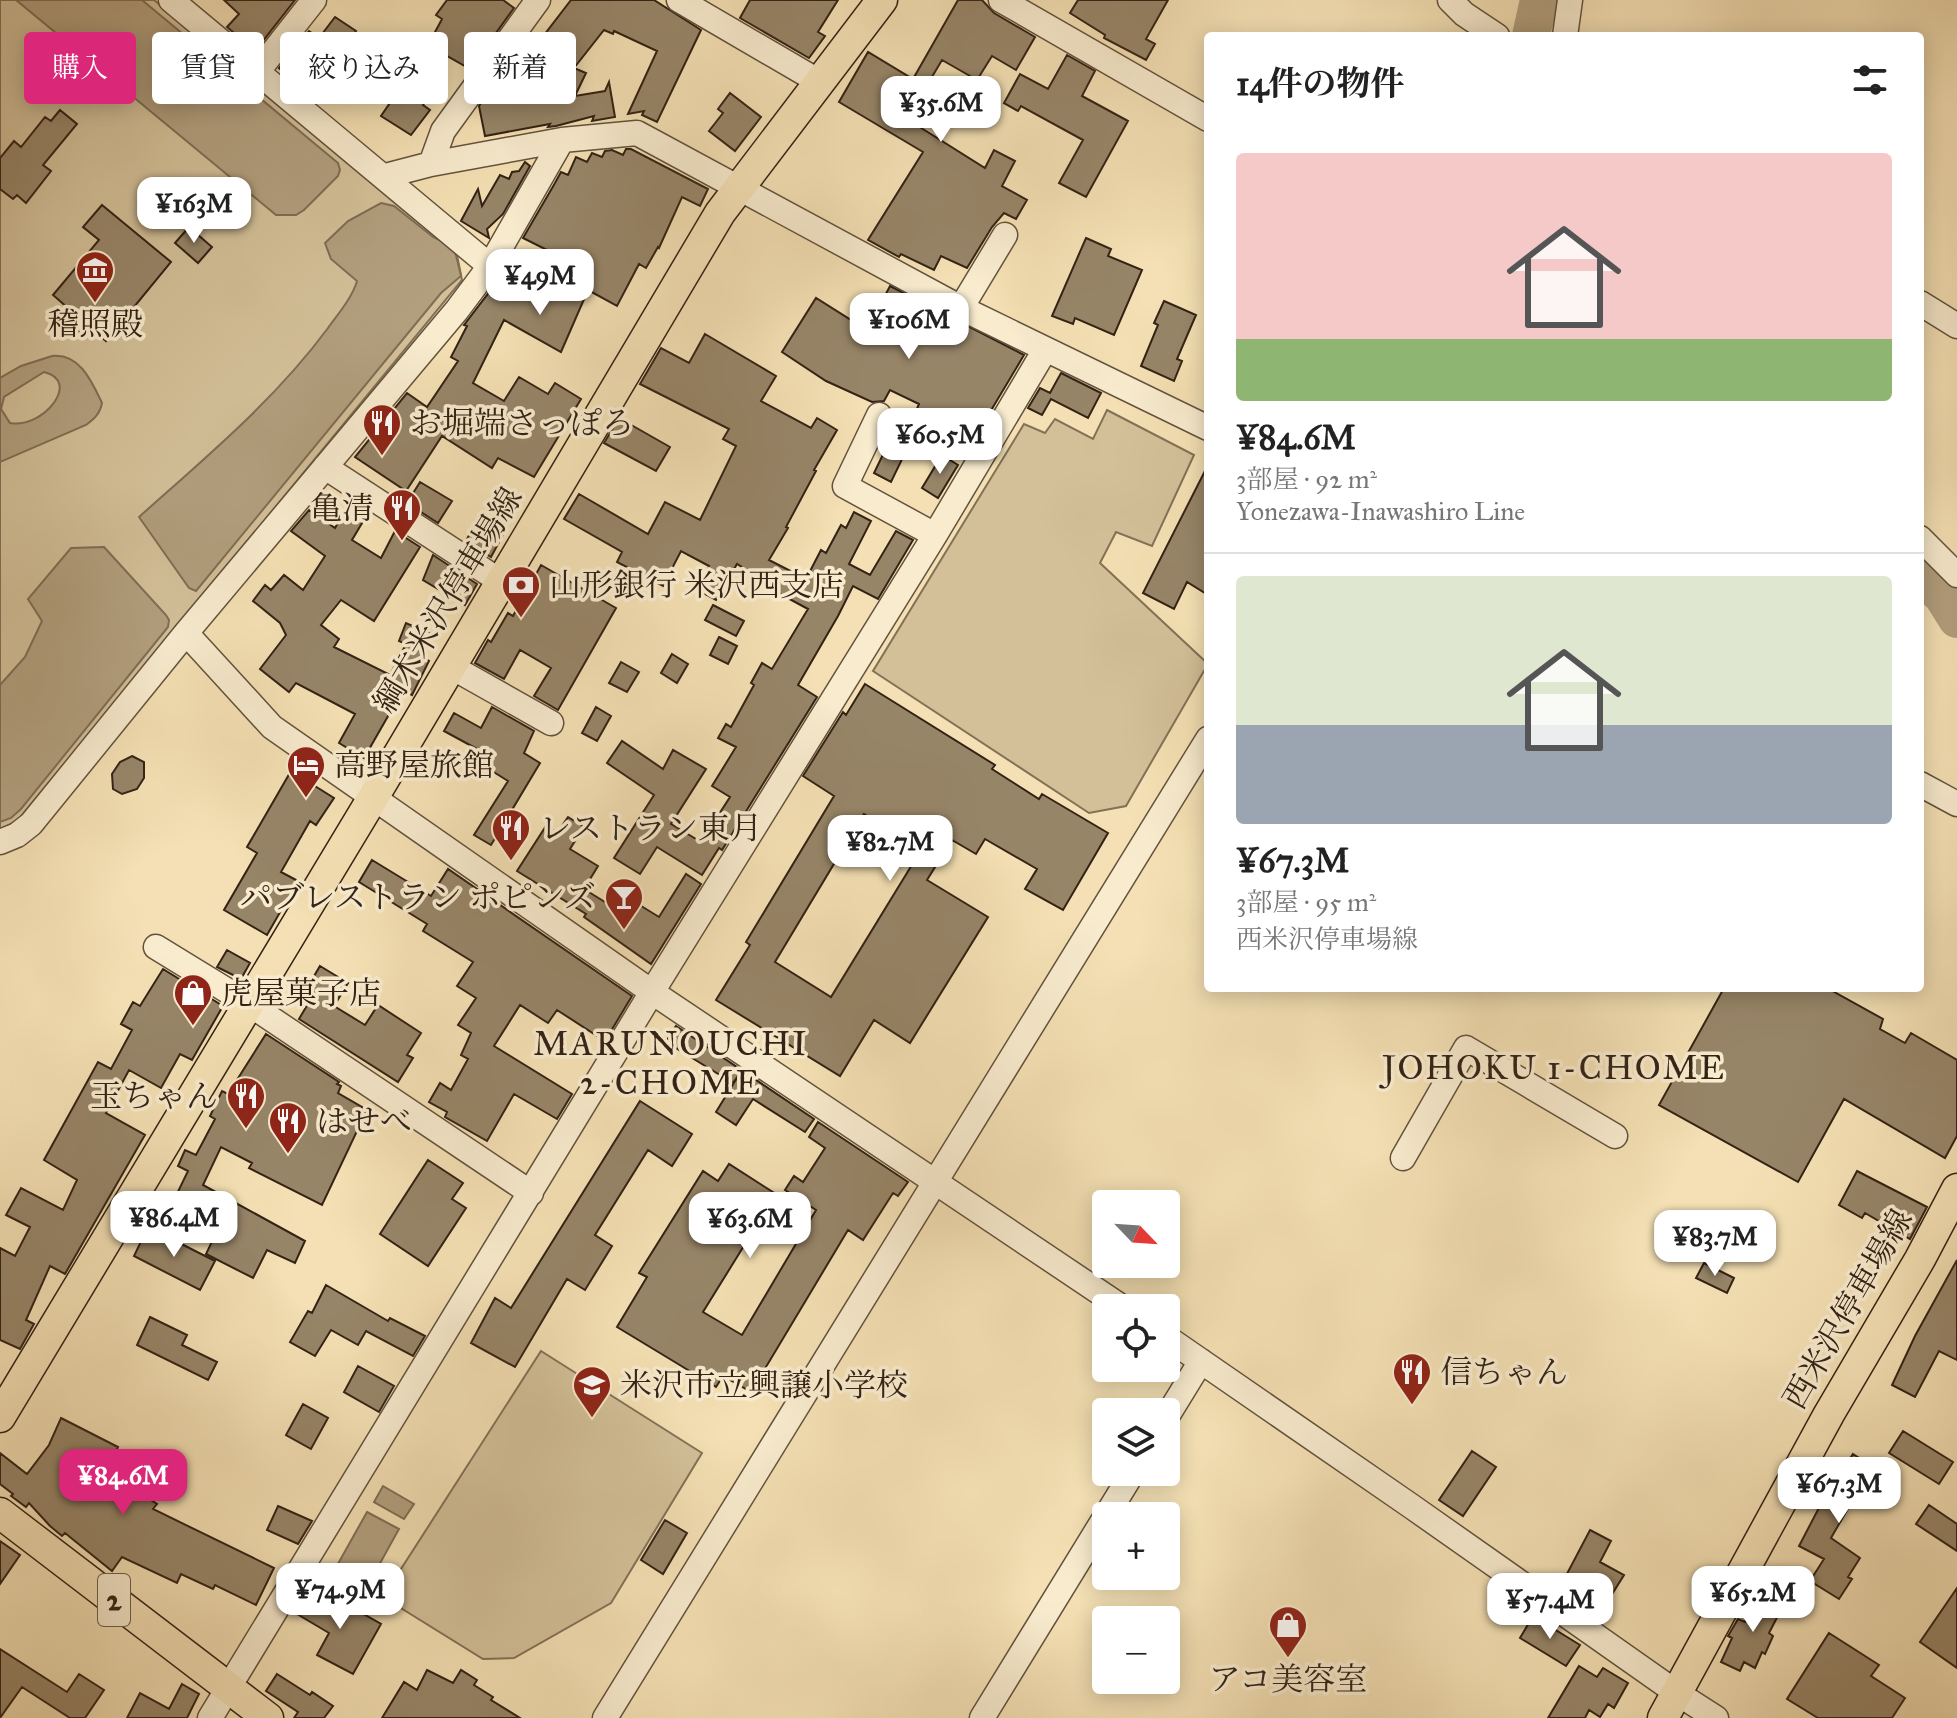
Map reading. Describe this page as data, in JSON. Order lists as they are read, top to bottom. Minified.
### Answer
{"streets":{"main road":["綱木米沢停車場線","西米沢停車場線","2"]},"districts":["MARUNOUCHI 2-CHOME","JOHOKU 1-CHOME"],"places":{"museum":["稽照殿"],"restaurant":["お堀端さっぽろ","亀清","レストラン東月","玉ちゃん","はせべ","信ちゃん"],"bank":["山形銀行 米沢西支店"],"hotel":["高野屋旅館"],"bar":["パブレストラン ポピンズ"],"shop":["虎屋菓子店","アコ美容室"],"school or university":["米沢市立興譲小学校"]},"north":"bottom right","page":{"chip":["購入","賃貸","絞り込み","新着"],"heading":"14件の物件","price":["¥35.6M","¥163M","¥49M","¥106M","¥60.5M","¥82.7M","¥86.4M","¥63.6M","¥83.7M","¥84.6M","¥67.3M","¥74.9M","¥65.2M","¥57.4M"],"list":[{"name":"¥84.6M","note":"3部屋 · 92 m² · Yonezawa-Inawashiro Line"},{"name":"¥67.3M","note":"3部屋 · 95 m² · 西米沢停車場線"}],"map_buttons":["+","−"]}}
